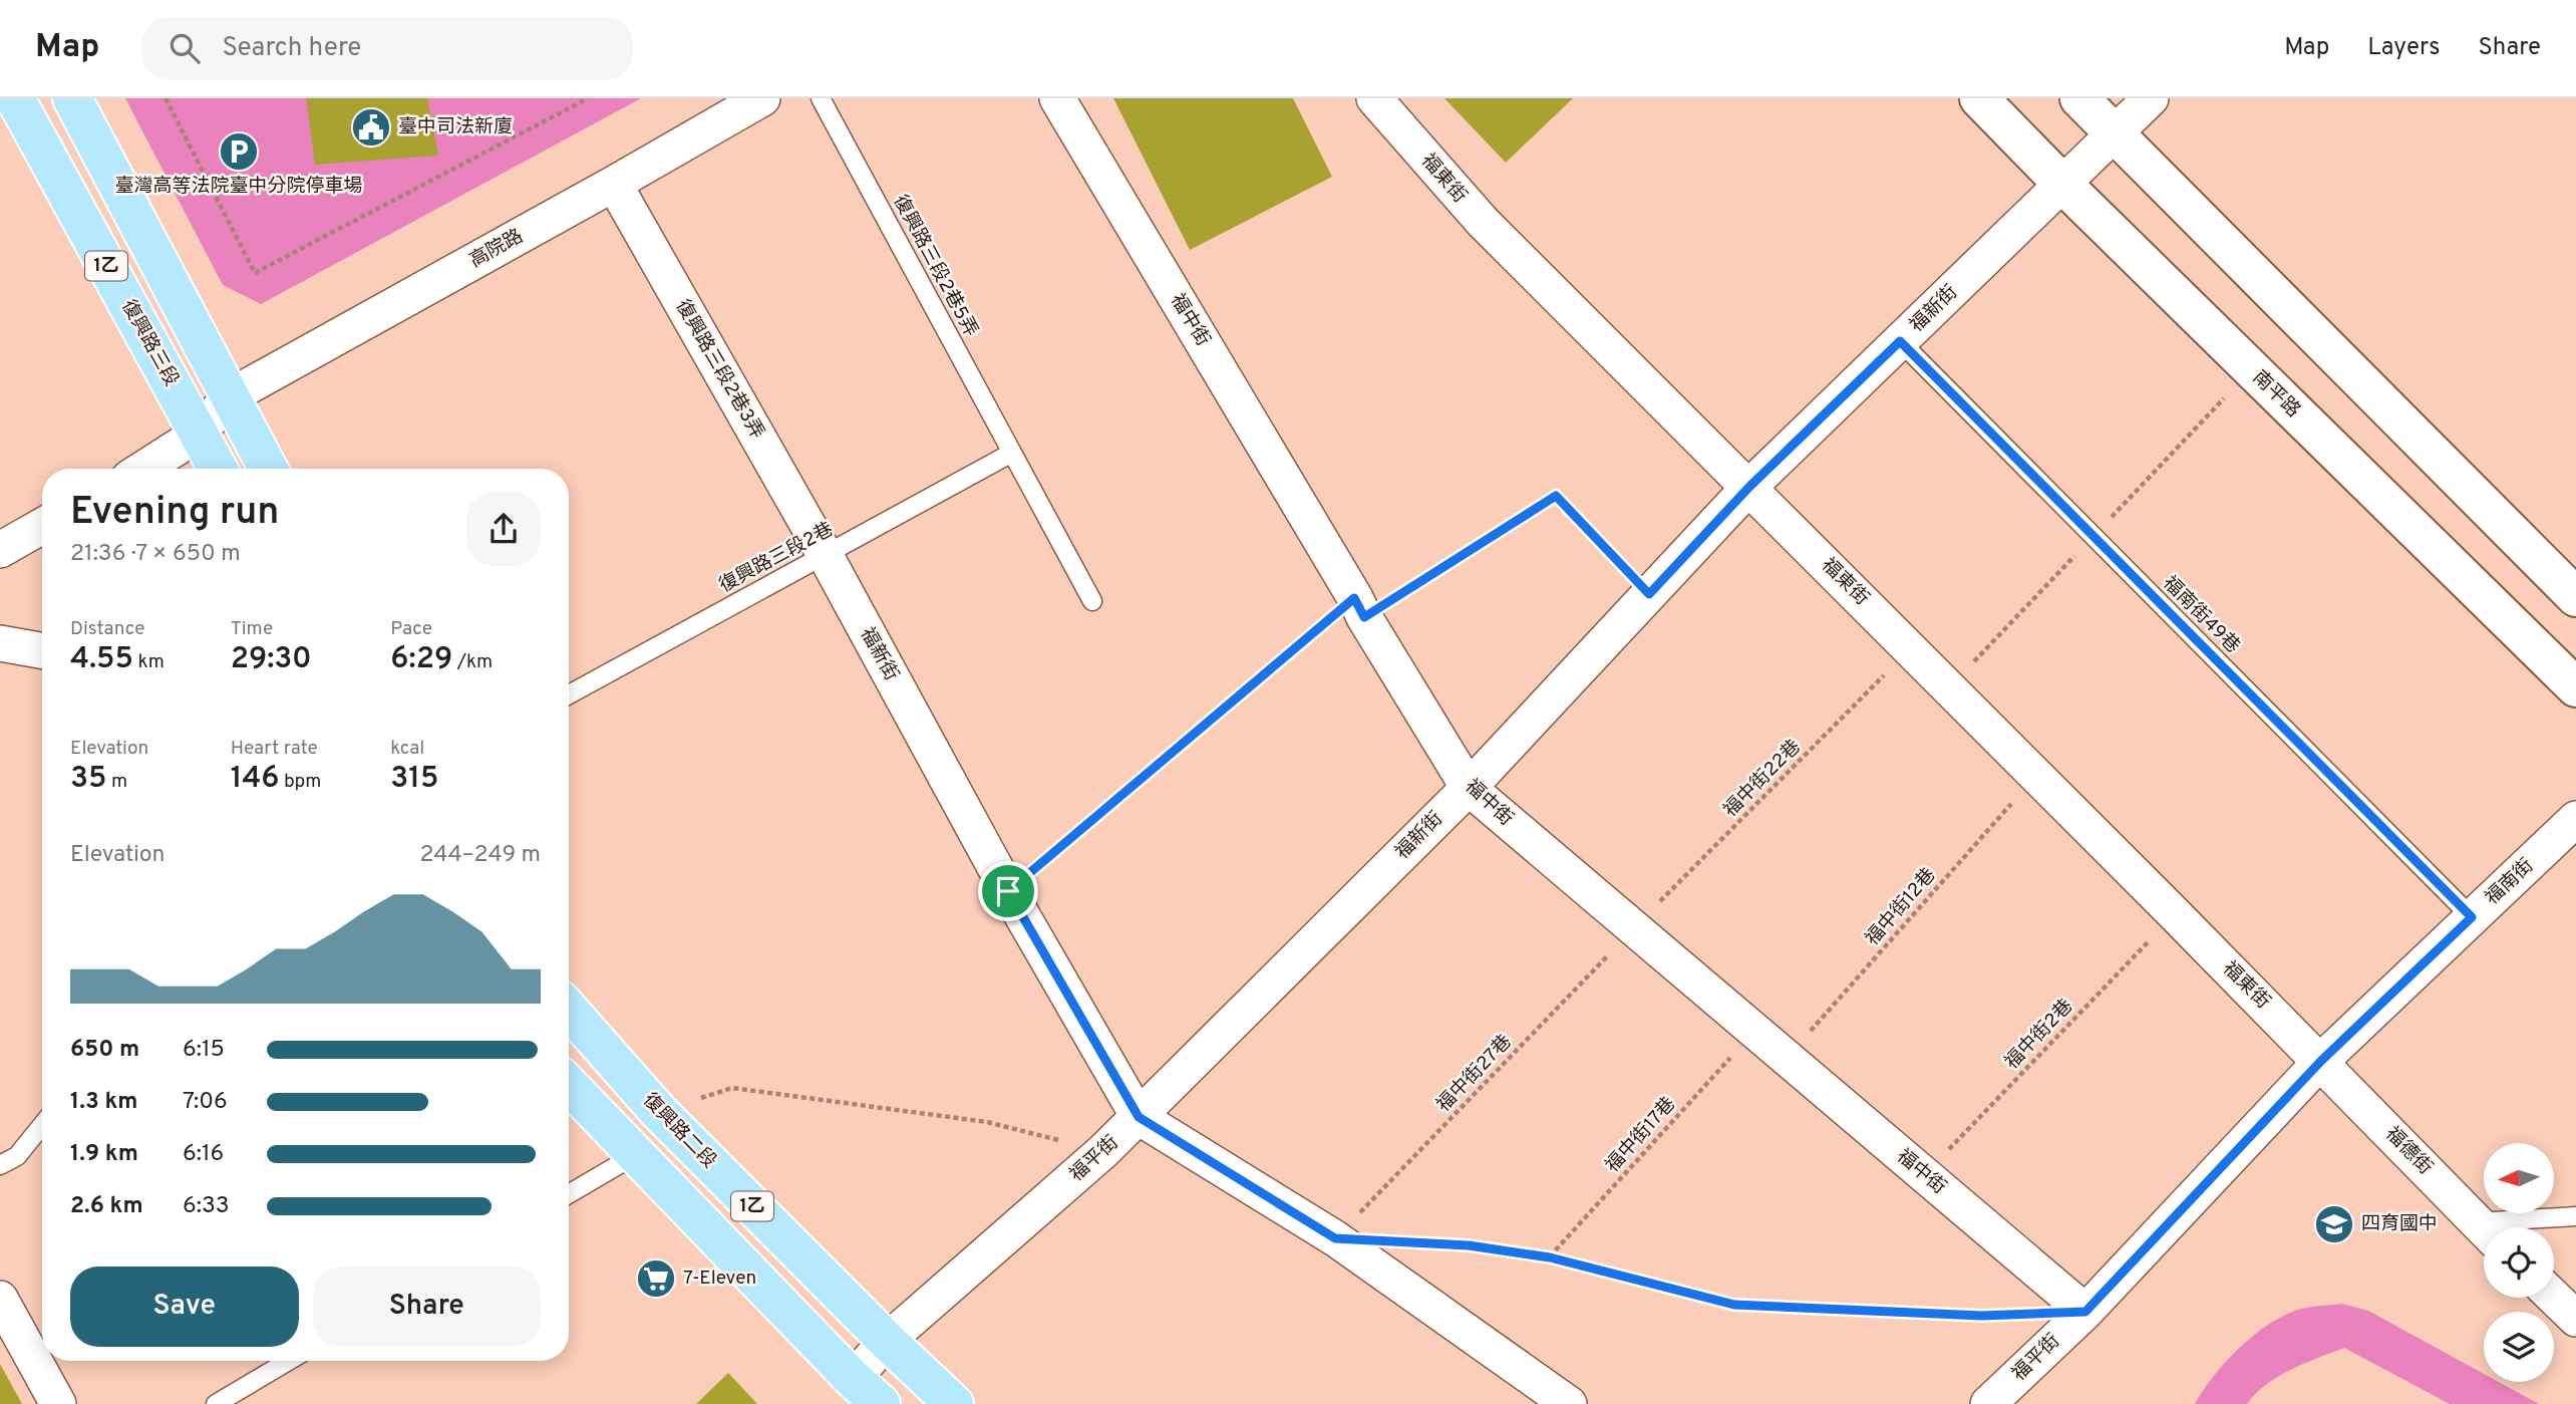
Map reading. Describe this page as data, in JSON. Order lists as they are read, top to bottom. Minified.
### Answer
{"streets":{"main road":["1乙","復興路三段","復興路二段"],"street":["福東街","高院路","福新街","福中街","復興路三段2巷3弄","南平路","福南街","福德街","福平街"],"lane":["復興路三段2巷5弄","復興路三段2巷","福南街49巷"],"path":["福中街22巷","福中街12巷","福中街2巷","福中街27巷","福中街17巷"]},"crossings":[["福東街","福新街"],["福東街","福中街22巷"],["福東街","福南街"],["福東街","福中街12巷"],["福東街","福中街2巷"],["福東街","福德街"],["高院路","1乙"],["高院路","復興路三段2巷3弄"],["1乙","福平街"],["復興路三段2巷5弄","復興路三段2巷"],["福新街","福中街"],["福新街","復興路三段2巷3弄"],["福新街","南平路"],["福新街","復興路三段2巷"],["福新街","福南街49巷"],["福新街","福平街"],["福中街","福中街22巷"],["福中街","福南街"],["福中街","福中街12巷"],["福中街","福中街2巷"],["福中街","福中街27巷"],["福中街","福中街17巷"],["福中街","福平街"],["復興路三段2巷3弄","復興路三段2巷"],["福南街49巷","福南街"],["福中街22巷","福中街27巷"],["福南街","福德街"],["福南街","福平街"],["復興路二段","福平街"]],"places":{"public building":["臺中司法新廈"],"parking":["臺灣高等法院臺中分院停車場"],"school or university":["四育國中"],"supermarket":["7-Eleven"]},"north":"left","page":{"header":"Map","search":"Search here","nav":["Map","Layers","Share"],"heading":["Evening run","21:36 · 7 × 650 m"],"stats":[["Distance","4.55 km"],["Time","29:30"],["Pace","6:29 /km"],["Elevation","35 m"],["Heart rate","146 bpm"],["kcal","315"]],"chart":["Elevation","244–249 m"],"list":[{"name":"650 m","note":"6:15"},{"name":"1.3 km","note":"7:06"},{"name":"1.9 km","note":"6:16"},{"name":"2.6 km","note":"6:33"}],"buttons":["Save","Share"]}}
